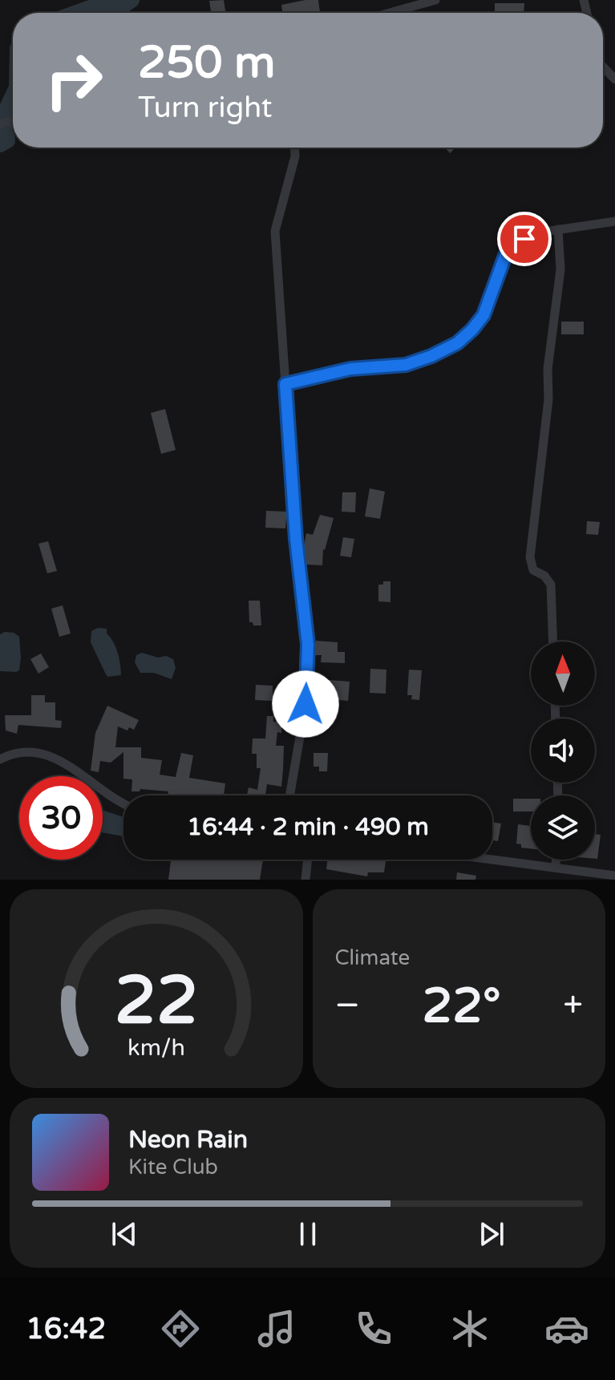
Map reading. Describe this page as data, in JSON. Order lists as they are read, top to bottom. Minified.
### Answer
{"north":"top","page":{"turn":["250 m","Turn right"],"limit":"30","trip":"16:44 · 2 min · 490 m","tile":"Climate","heat":["−","22°","+"],"song":["Neon Rain","Kite Club"],"tabs":"16:42","gauge":["22","km/h"]}}
